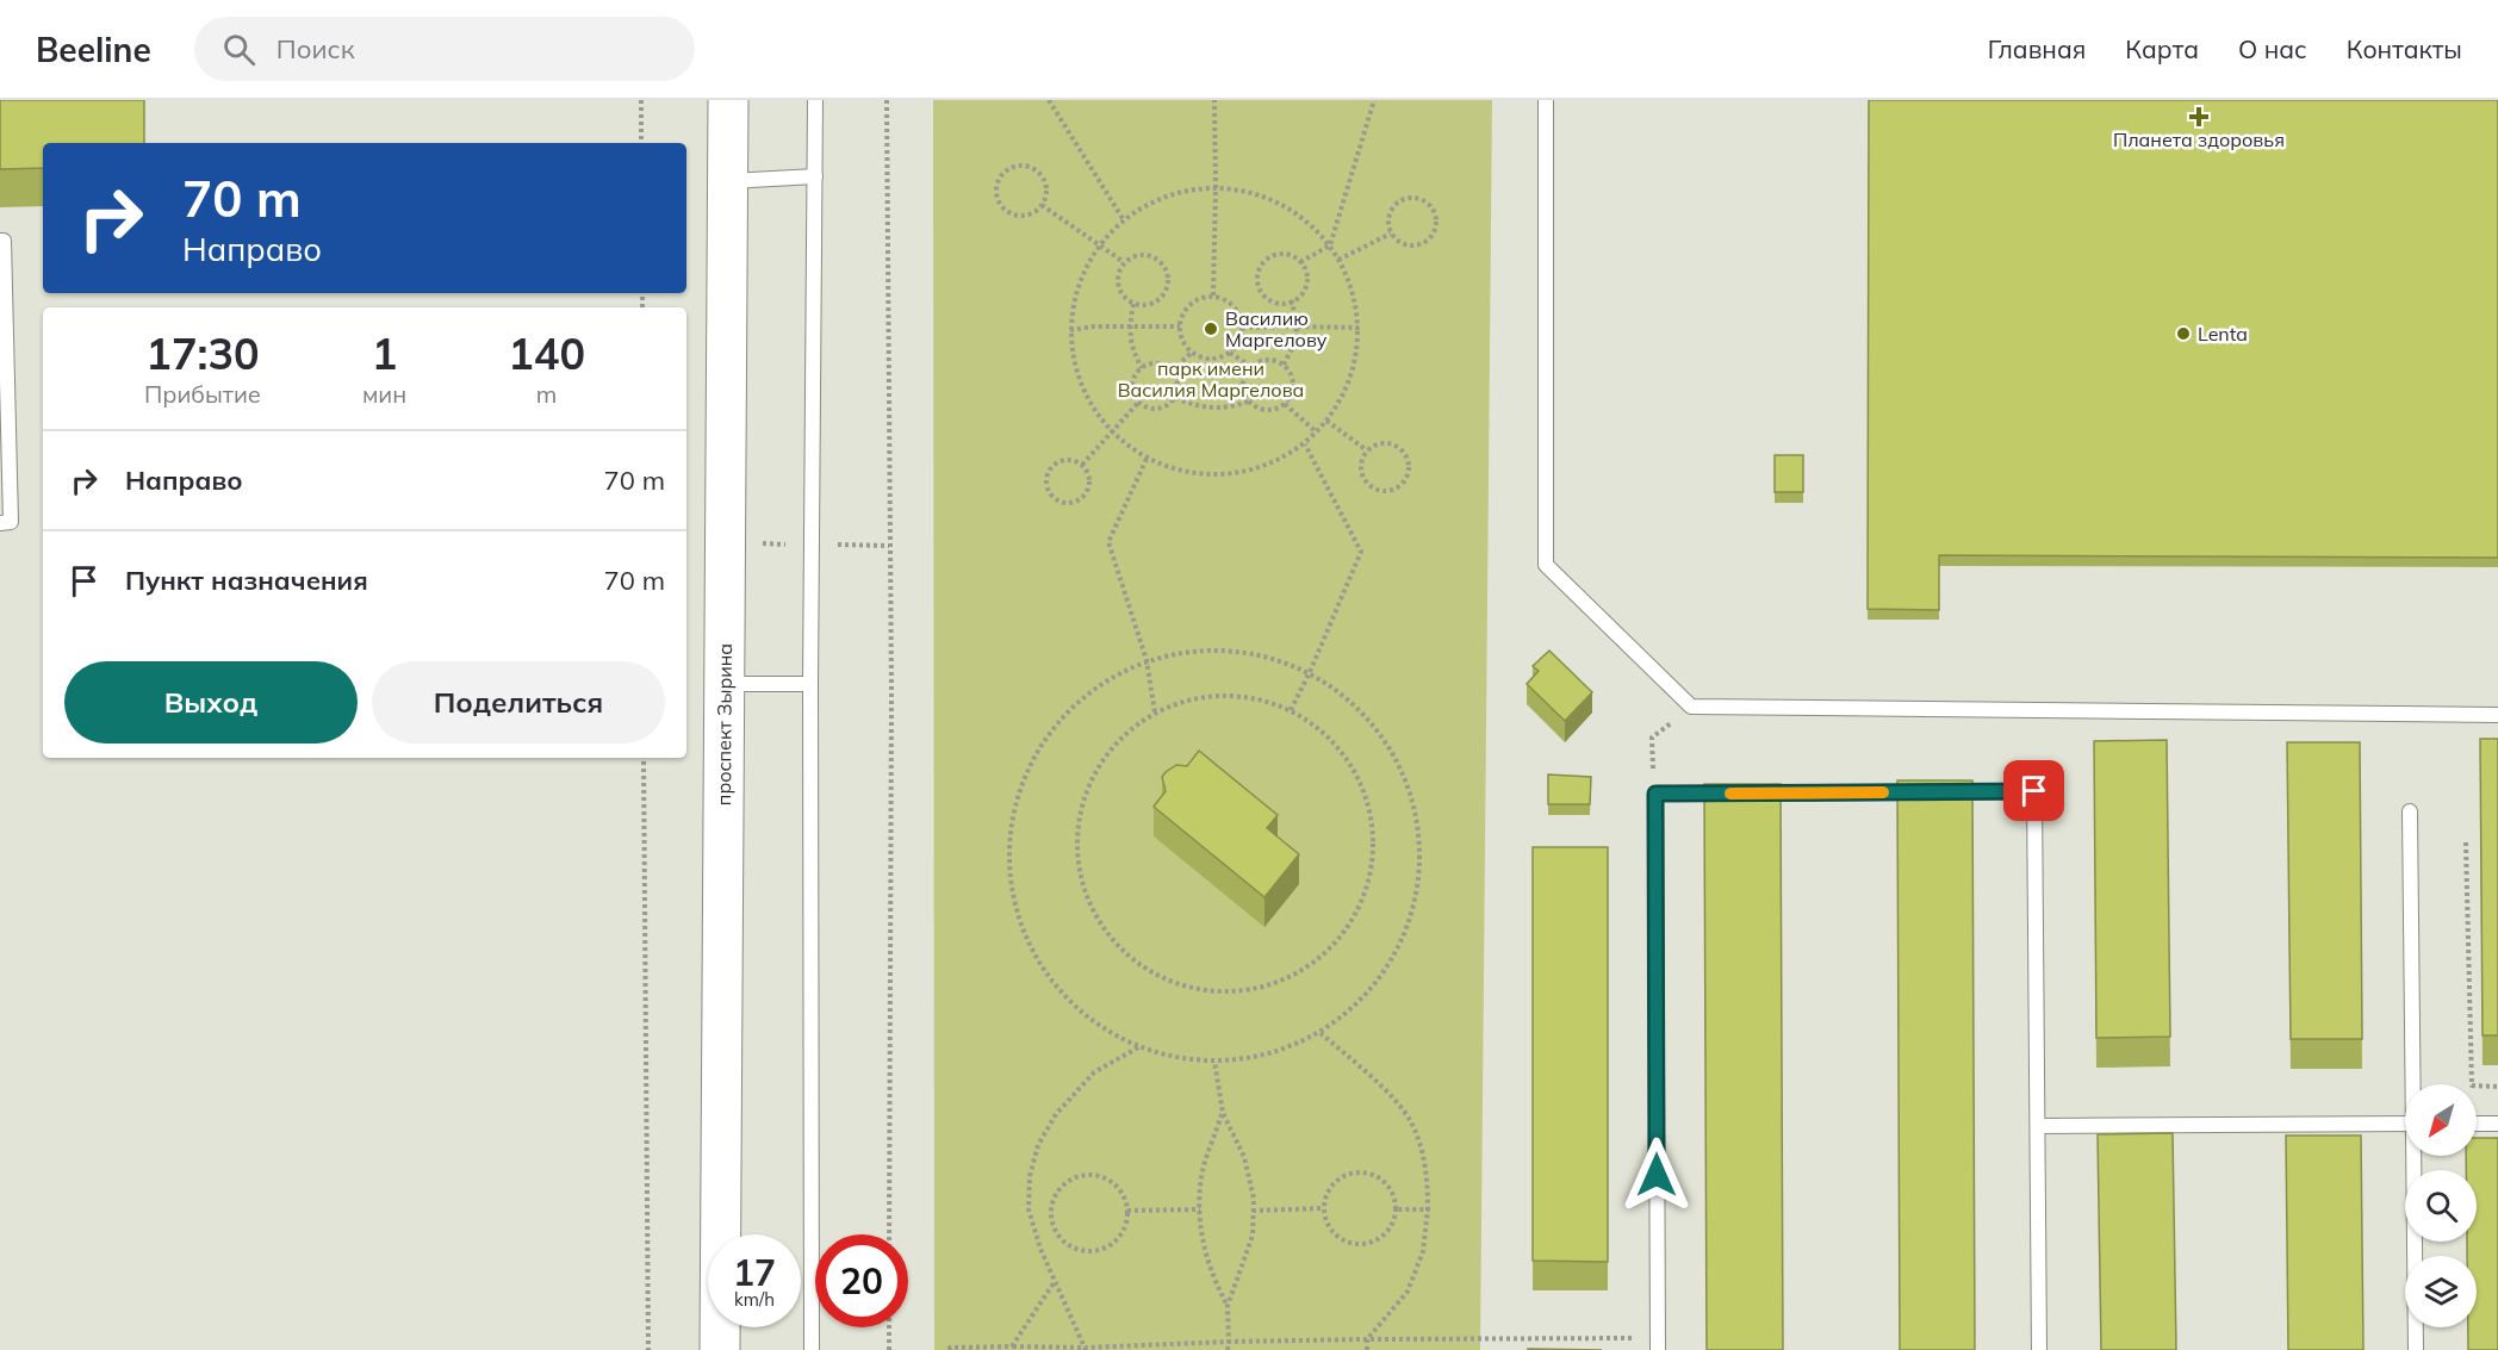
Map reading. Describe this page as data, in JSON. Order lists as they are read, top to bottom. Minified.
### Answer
{"streets":{"street":["проспект Зырина"]},"parks":["парк имени Василия Маргелова"],"places":{"health":["Планета здоровья"],"other":["Василию Маргелову","Lenta"]},"north":"bottom left","page":{"header":"Beeline","search":"Поиск","nav":["Главная","Карта","О нас","Контакты"],"turn":["70 m","Направо"],"eta":["17:30","Прибытие","1","мин","140","m"],"list":[{"name":"Направо","value":"70 m"},{"name":"Пункт назначения","value":"70 m"}],"buttons":["Выход","Поделиться"],"speed":"17 km/h","limit":"20"}}
